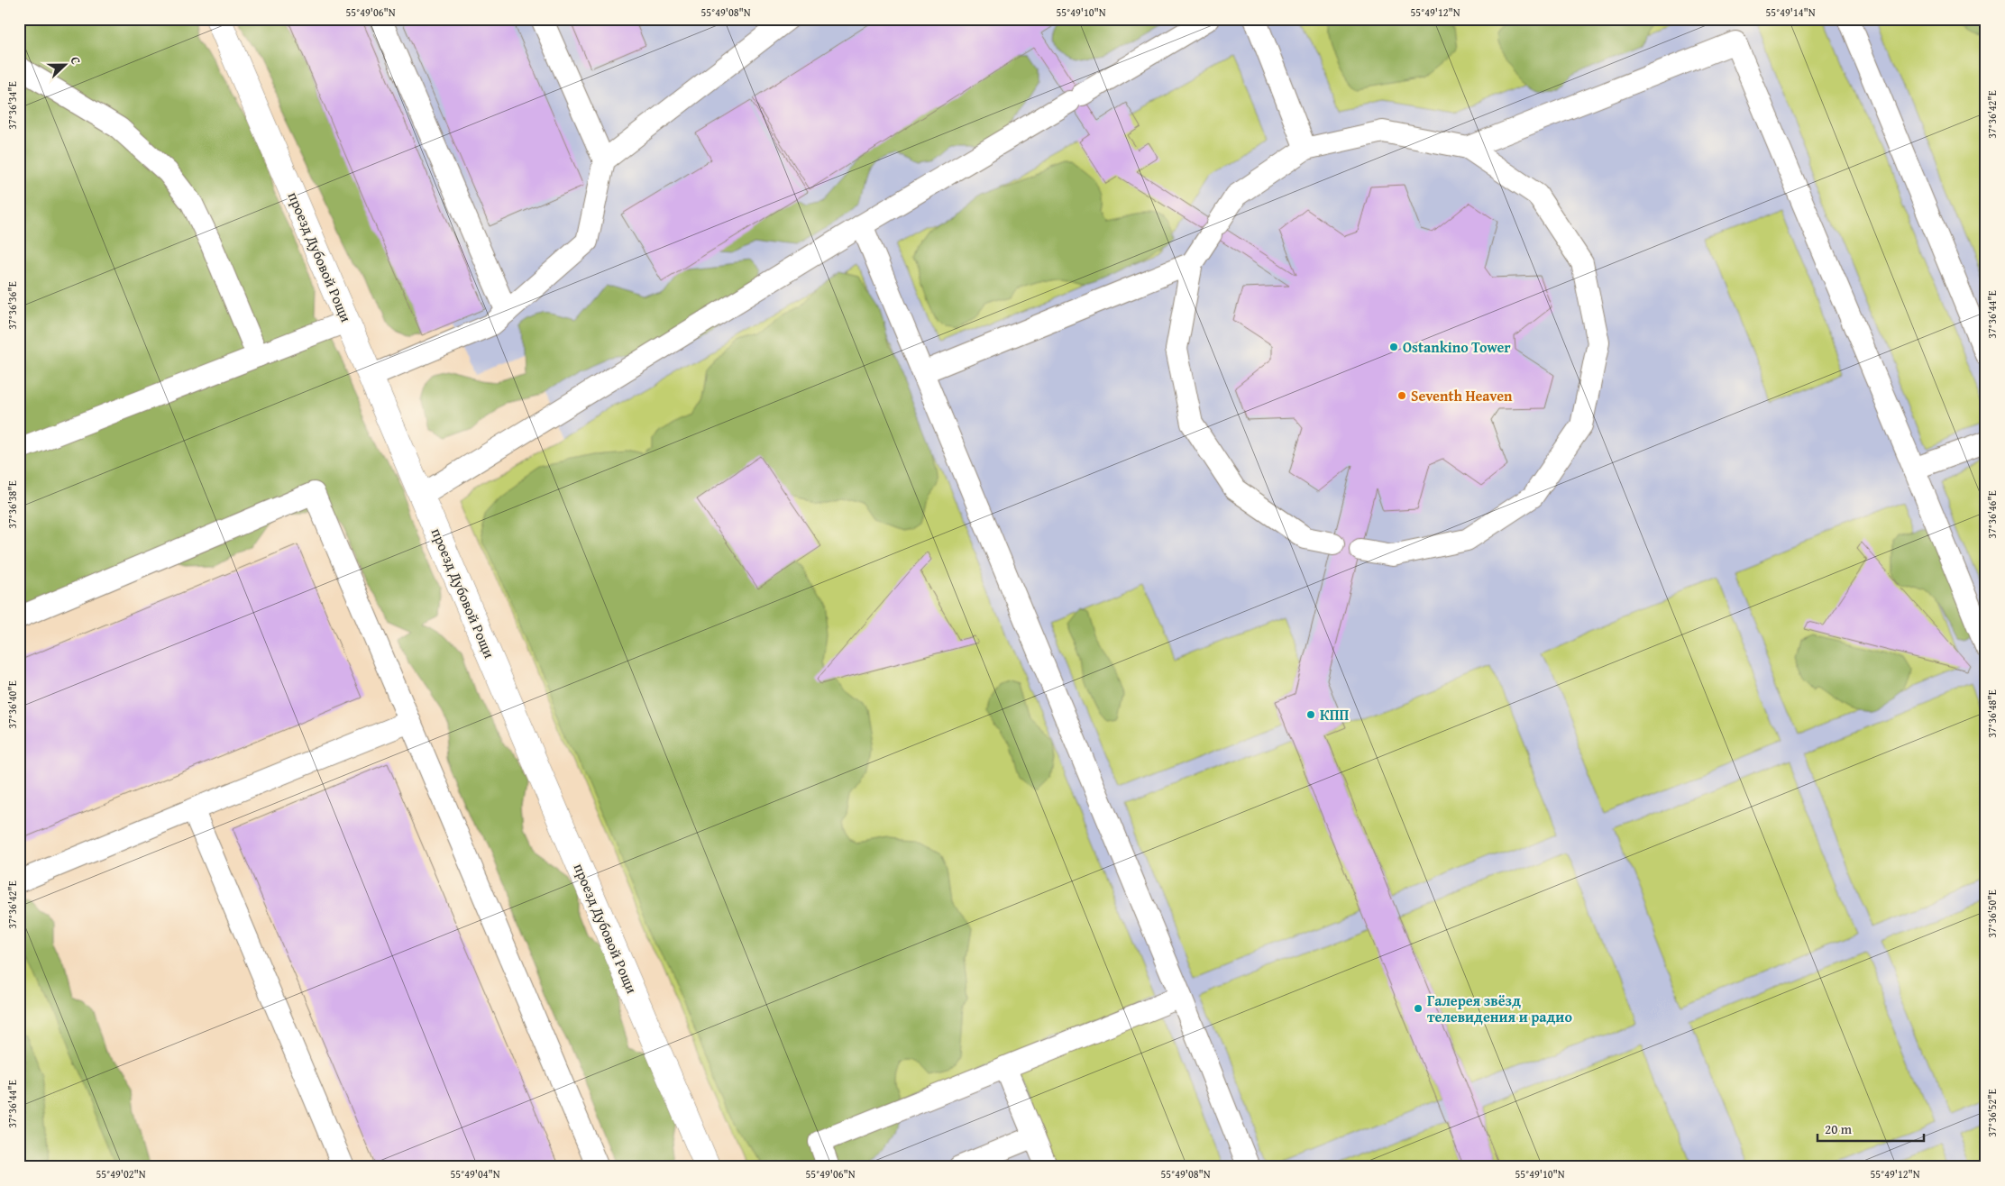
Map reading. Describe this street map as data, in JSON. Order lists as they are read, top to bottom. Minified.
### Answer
{"streets":{"street":["проезд Дубовой Рощи"]},"places":["Ostankino Tower","Seventh Heaven","КПП","Галерея звёзд телевидения и радио"],"scale_bar":"20 m","north":"right","coordinates":["55°49'06\"N","55°49'08\"N","55°49'10\"N","55°49'12\"N","55°49'14\"N","37°36'34\"E","37°36'42\"E","37°36'36\"E","37°36'44\"E","37°36'38\"E","37°36'46\"E","37°36'40\"E","37°36'48\"E","37°36'50\"E","37°36'52\"E","55°49'02\"N","55°49'04\"N"]}
